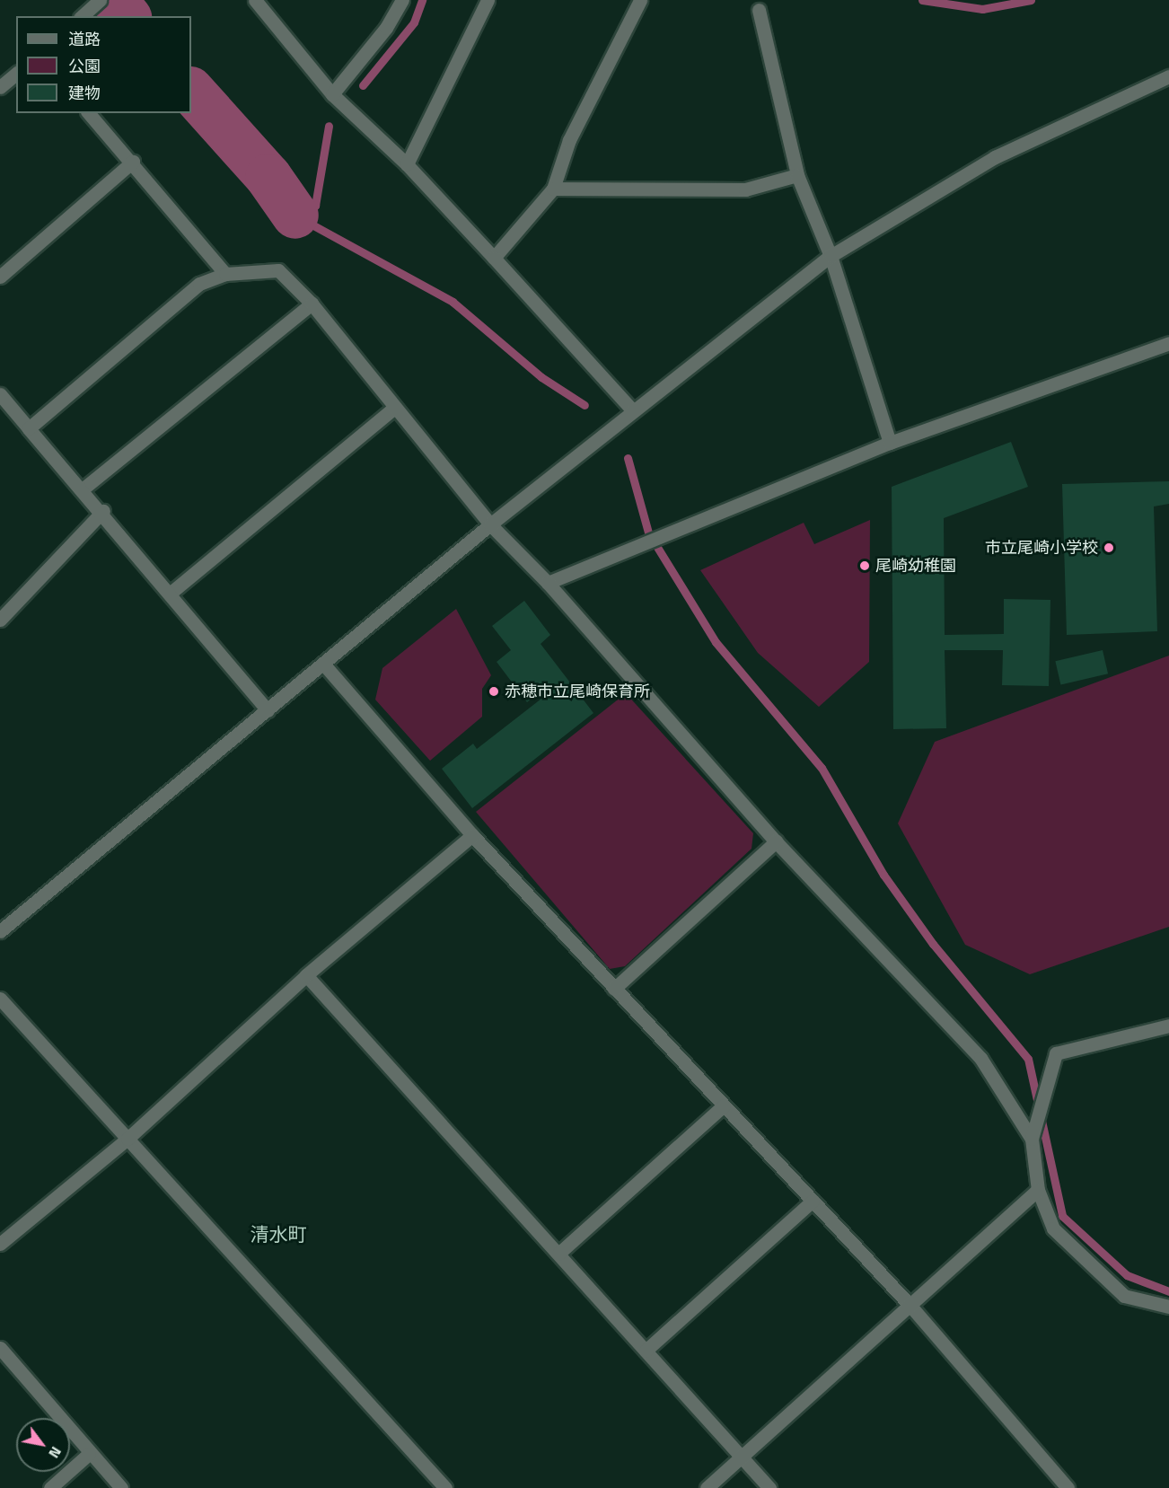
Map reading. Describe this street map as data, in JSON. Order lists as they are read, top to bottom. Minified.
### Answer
{"districts":["清水町"],"places":["市立尾崎小学校","尾崎幼稚園","赤穂市立尾崎保育所"],"legend":["道路","公園","建物"],"north":"bottom right"}
